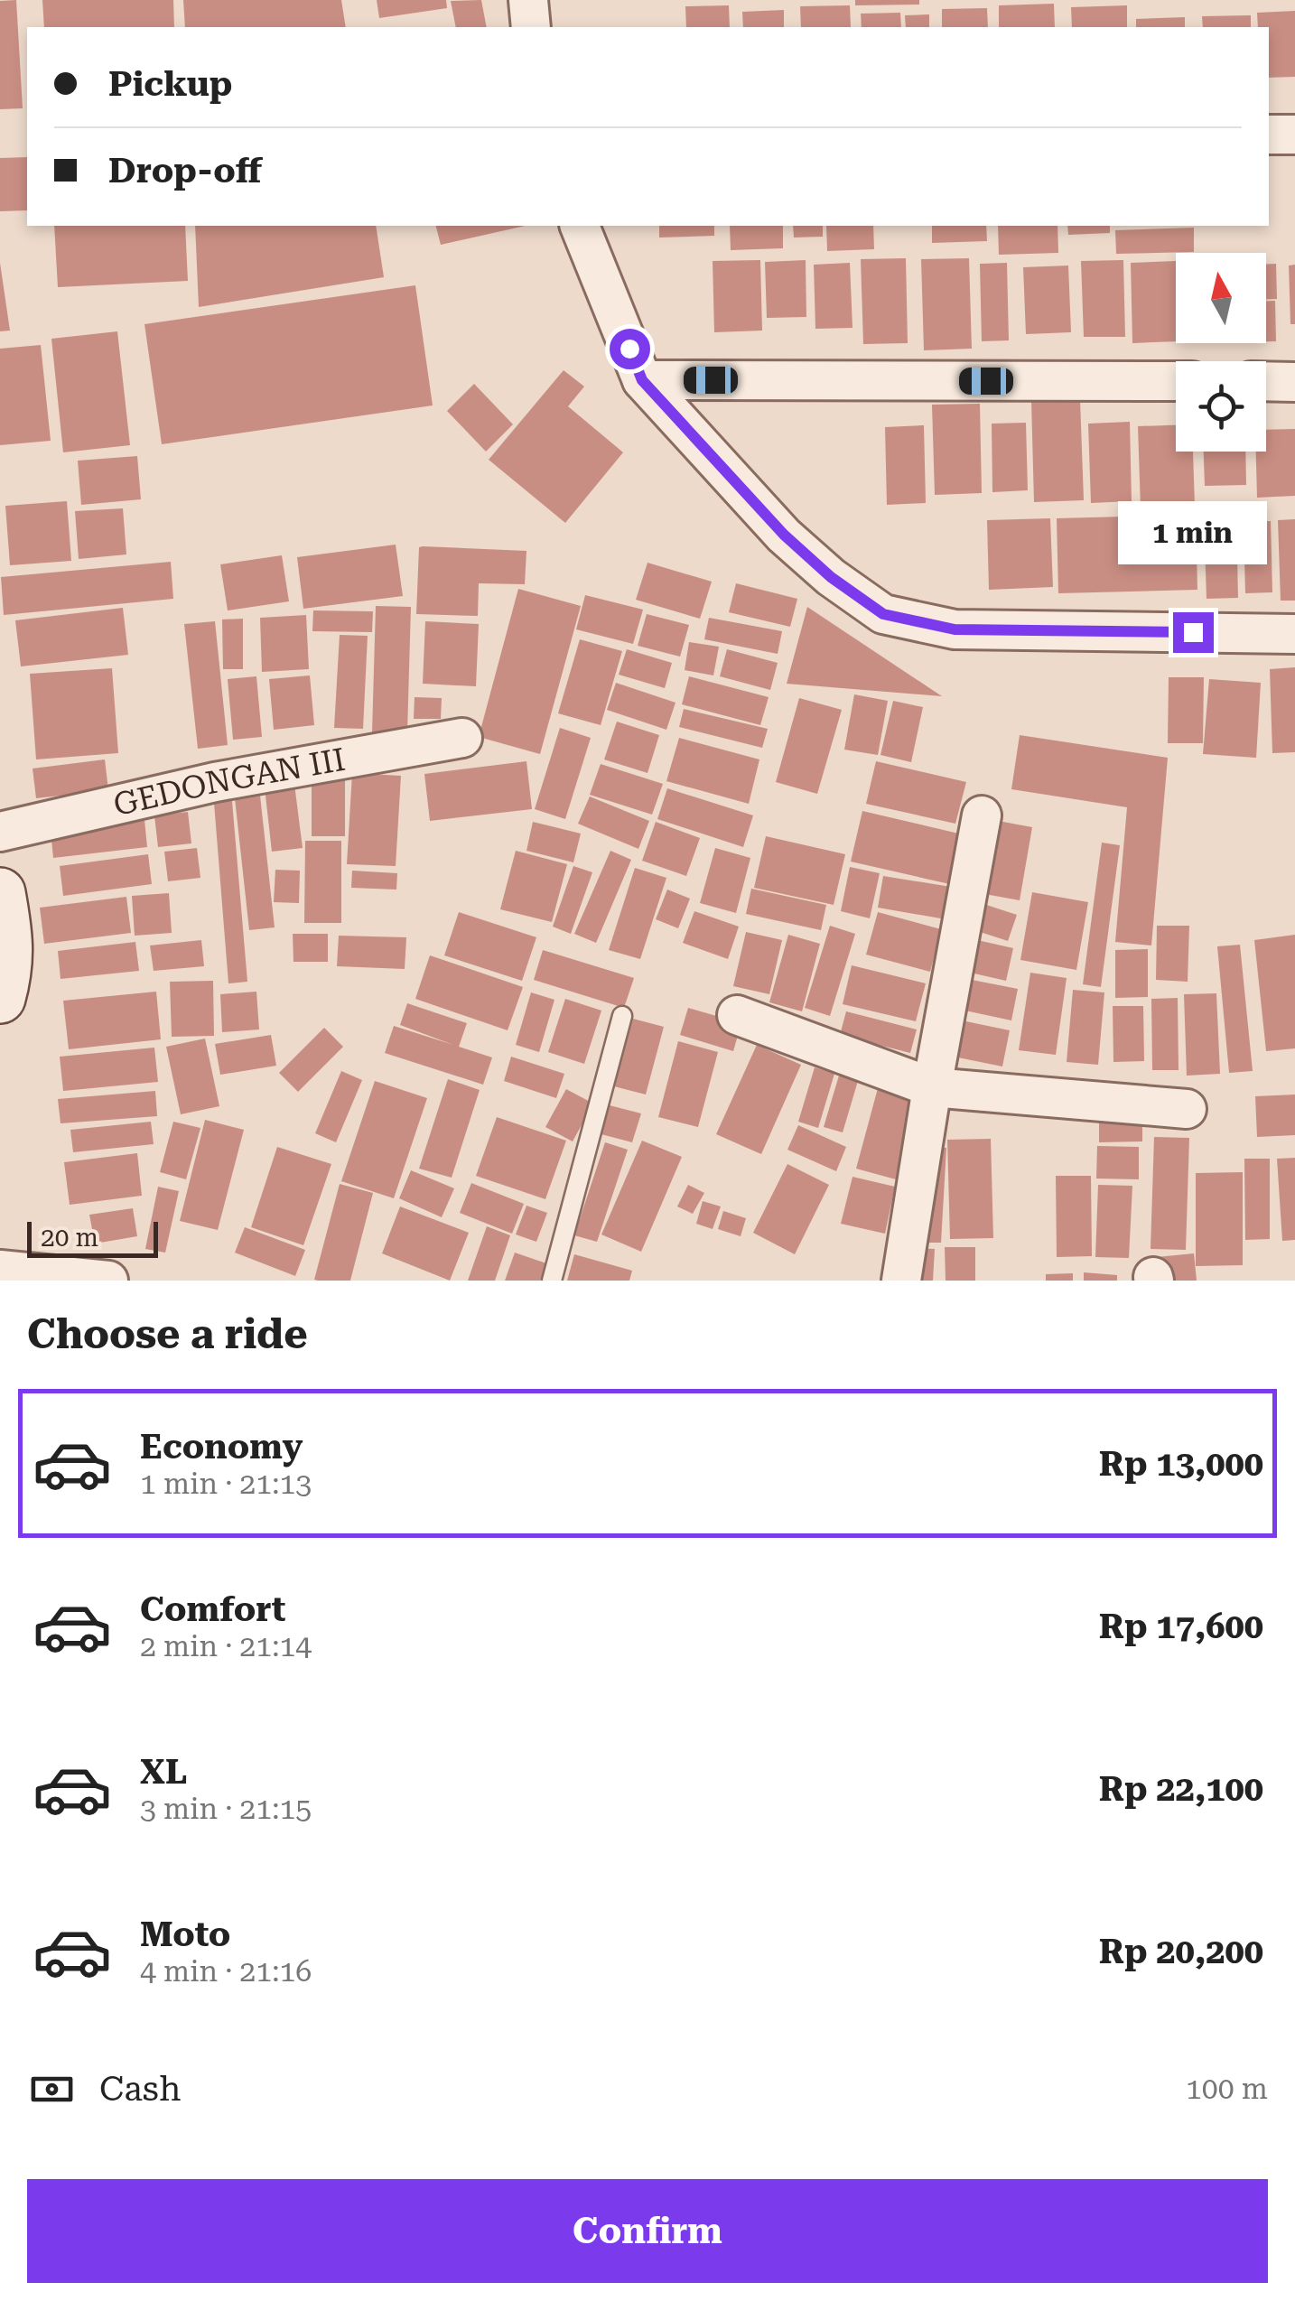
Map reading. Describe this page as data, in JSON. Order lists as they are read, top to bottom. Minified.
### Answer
{"streets":{"street":["GEDONGAN III"]},"scale_bar":"20 m","north":"top","page":{"banner":["Pickup","Drop-off"],"bubble":"1 min","scale":"20 m","heading":"Choose a ride","list":[{"name":"Economy","note":"1 min · 21:13","value":"Rp 13,000"},{"name":"Comfort","note":"2 min · 21:14","value":"Rp 17,600"},{"name":"XL","note":"3 min · 21:15","value":"Rp 22,100"},{"name":"Moto","note":"4 min · 21:16","value":"Rp 20,200"}],"pay":["Cash","100 m"],"buttons":"Confirm"}}
